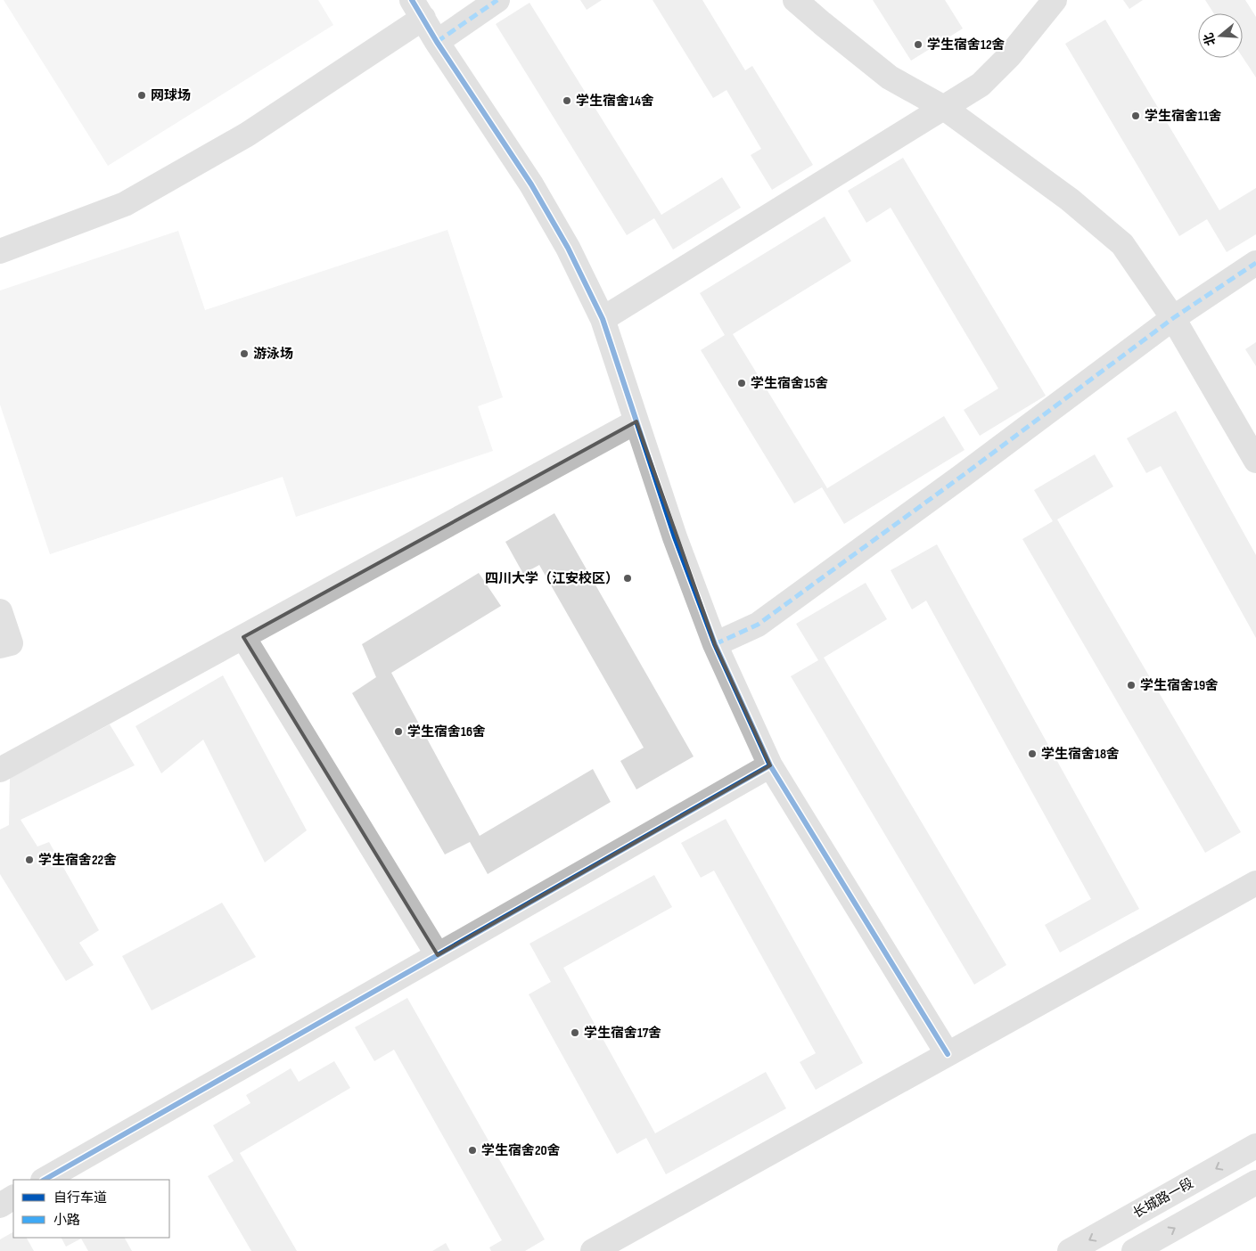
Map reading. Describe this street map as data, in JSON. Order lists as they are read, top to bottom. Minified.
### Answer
{"streets":{"main road":["长城路一段"]},"places":["学生宿舍12舍","网球场","学生宿舍14舍","学生宿舍11舍","游泳场","学生宿舍15舍","四川大学（江安校区）","学生宿舍19舍","学生宿舍16舍","学生宿舍18舍","学生宿舍22舍","学生宿舍17舍","学生宿舍20舍"],"legend":["自行车道","小路"],"north":"left"}
